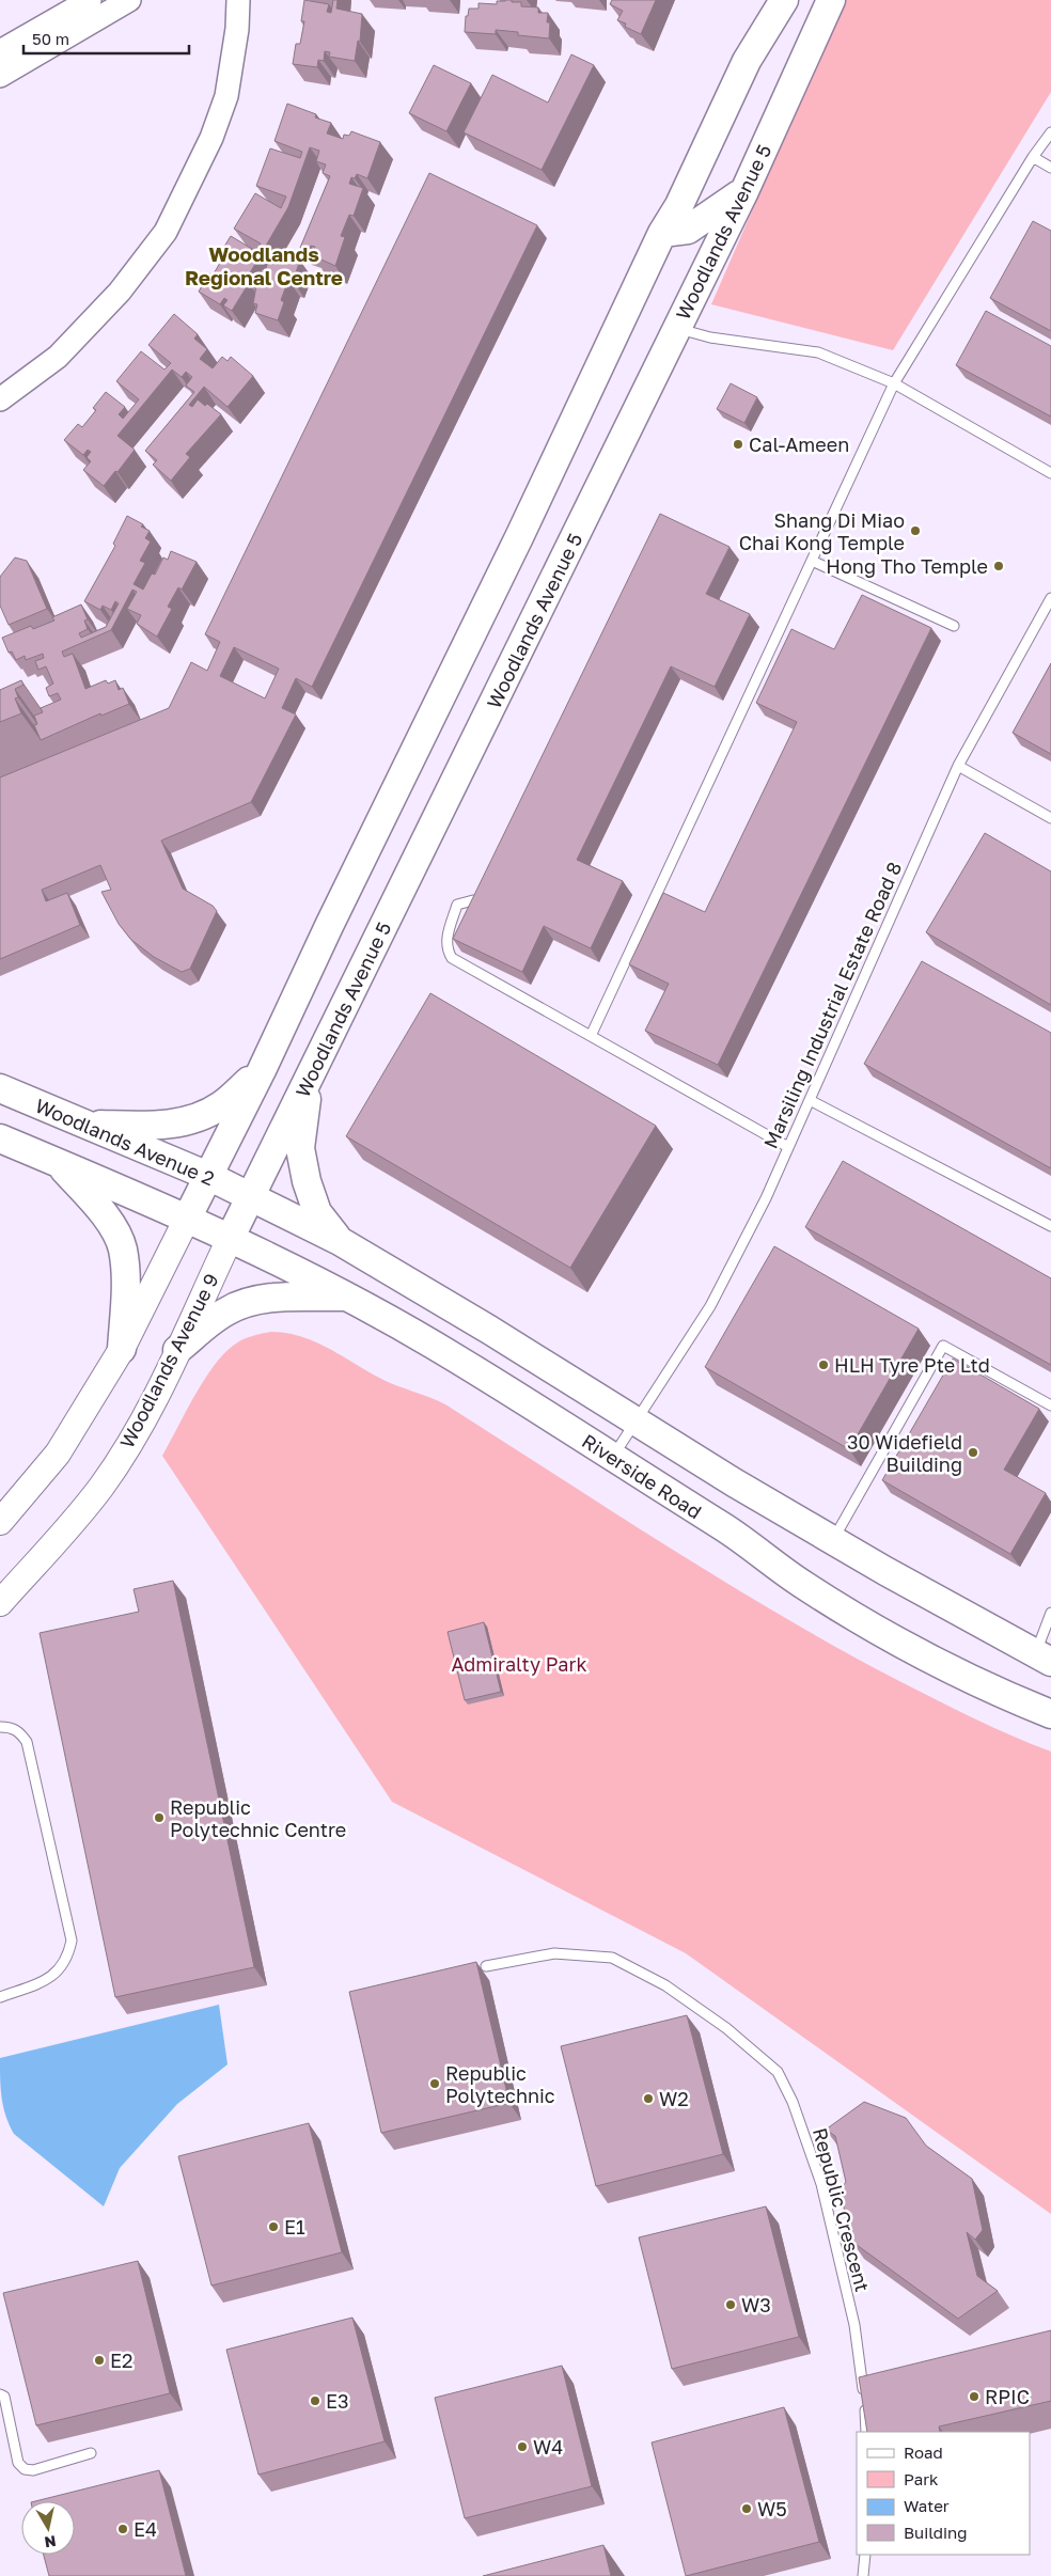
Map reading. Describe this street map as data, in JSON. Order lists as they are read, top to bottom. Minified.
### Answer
{"streets":{"main road":["Woodlands Avenue 5","Woodlands Avenue 2","Woodlands Avenue 9","Riverside Road"],"lane":["Marsiling Industrial Estate Road 8","Republic Crescent"]},"crossings":[["Woodlands Avenue 5","Woodlands Avenue 2"],["Woodlands Avenue 5","Woodlands Avenue 9"],["Woodlands Avenue 5","Riverside Road"],["Marsiling Industrial Estate Road 8","Riverside Road"],["Woodlands Avenue 9","Riverside Road"]],"districts":["Woodlands Regional Centre"],"parks":["Admiralty Park"],"places":["Cal-Ameen","Shang Di Miao Chai Kong Temple","Hong Tho Temple","HLH Tyre Pte Ltd","30 Widefield Building","Republic Polytechnic Centre","Republic Polytechnic","W2","E1","W3","E2","RPIC","E3","W4","W5","E4"],"legend":["Road","Park","Water","Building"],"scale_bar":"50 m","north":"bottom"}
